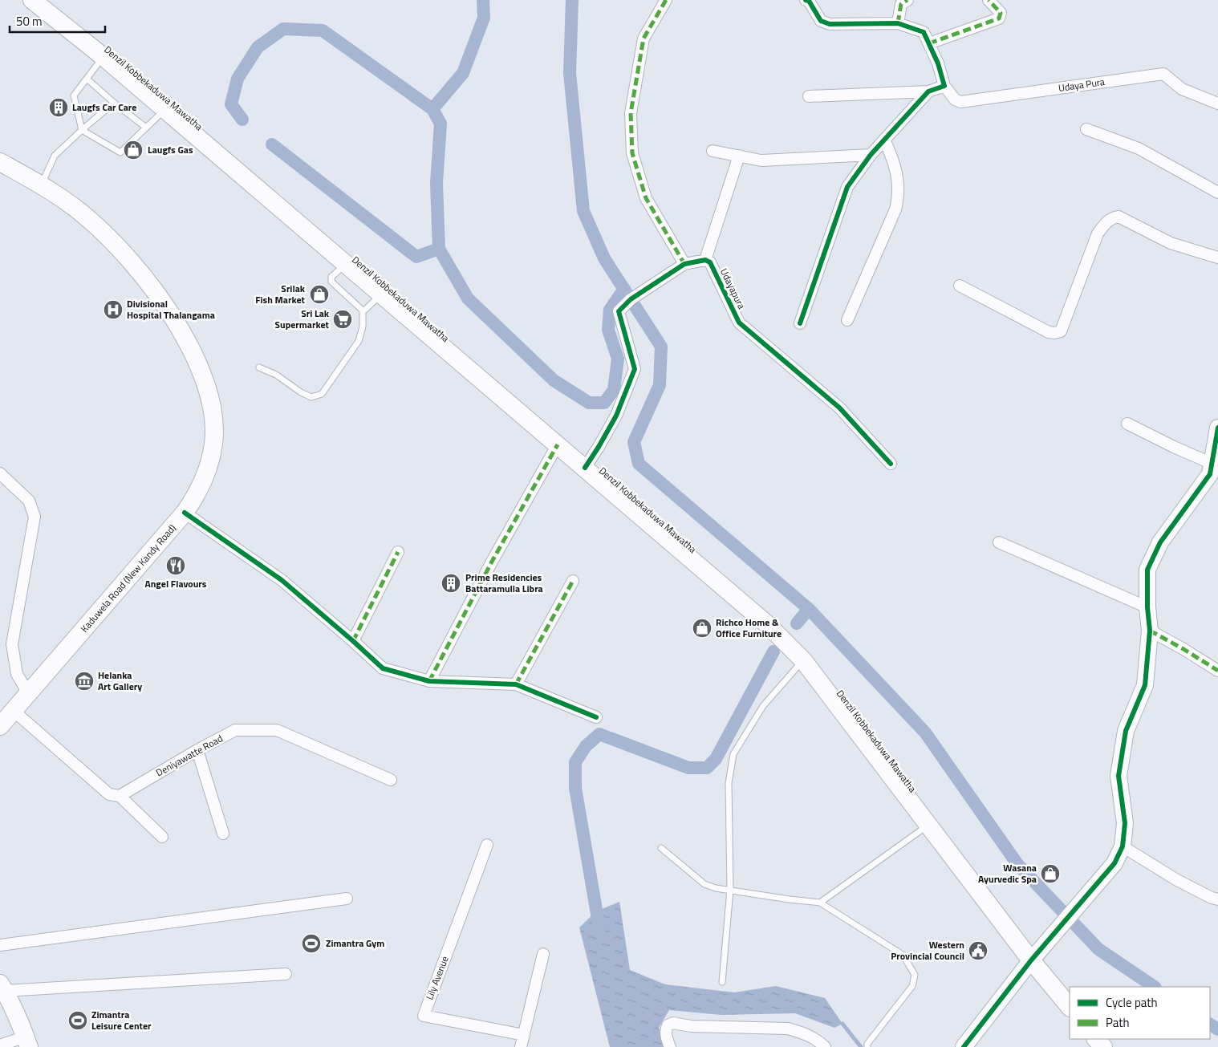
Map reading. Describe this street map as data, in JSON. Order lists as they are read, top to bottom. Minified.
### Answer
{"streets":{"main road":["Denzil Kobbekaduwa Mawatha","Kaduwela Road (New Kandy Road)"],"street":["Udaya Pura","Udayapura","Deniyawatte Road","Lily Avenue"]},"places":{"building":["Laugfs Car Care","Prime Residencies Battaramulla Libra"],"shop":["Laugfs Gas","Srilak Fish Market","Richco Home & Office Furniture","Wasana Ayurvedic Spa"],"hospital":["Divisional Hospital Thalangama"],"supermarket":["Sri Lak Supermarket"],"restaurant":["Angel Flavours"],"museum":["Helanka Art Gallery"],"sports":["Zimantra Gym","Zimantra Leisure Center"],"public building":["Western Provincial Council"]},"legend":["Cycle path","Path"],"scale_bar":"50 m"}
